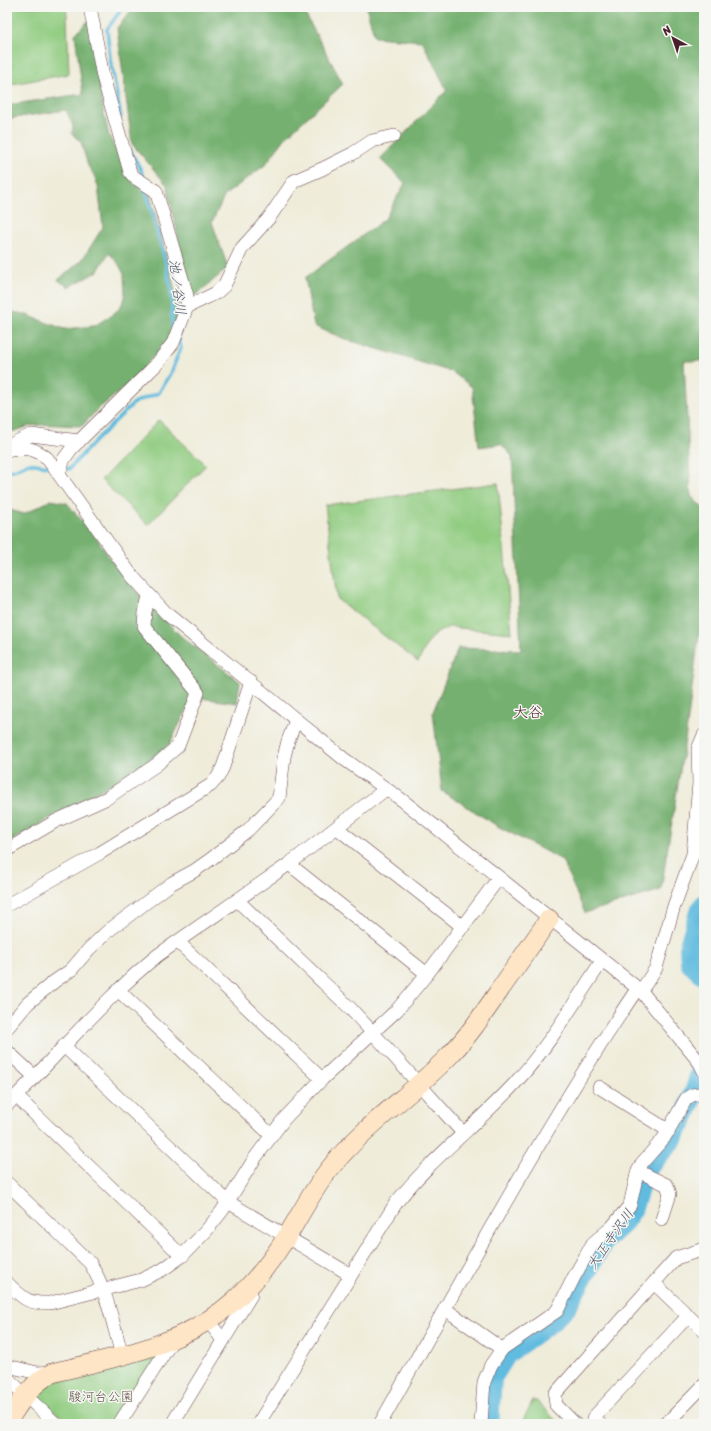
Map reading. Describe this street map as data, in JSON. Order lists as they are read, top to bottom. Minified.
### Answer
{"districts":["大谷"],"water":["池ノ谷川","大正寺沢川"],"parks":["駿河台公園"],"north":"top left"}
